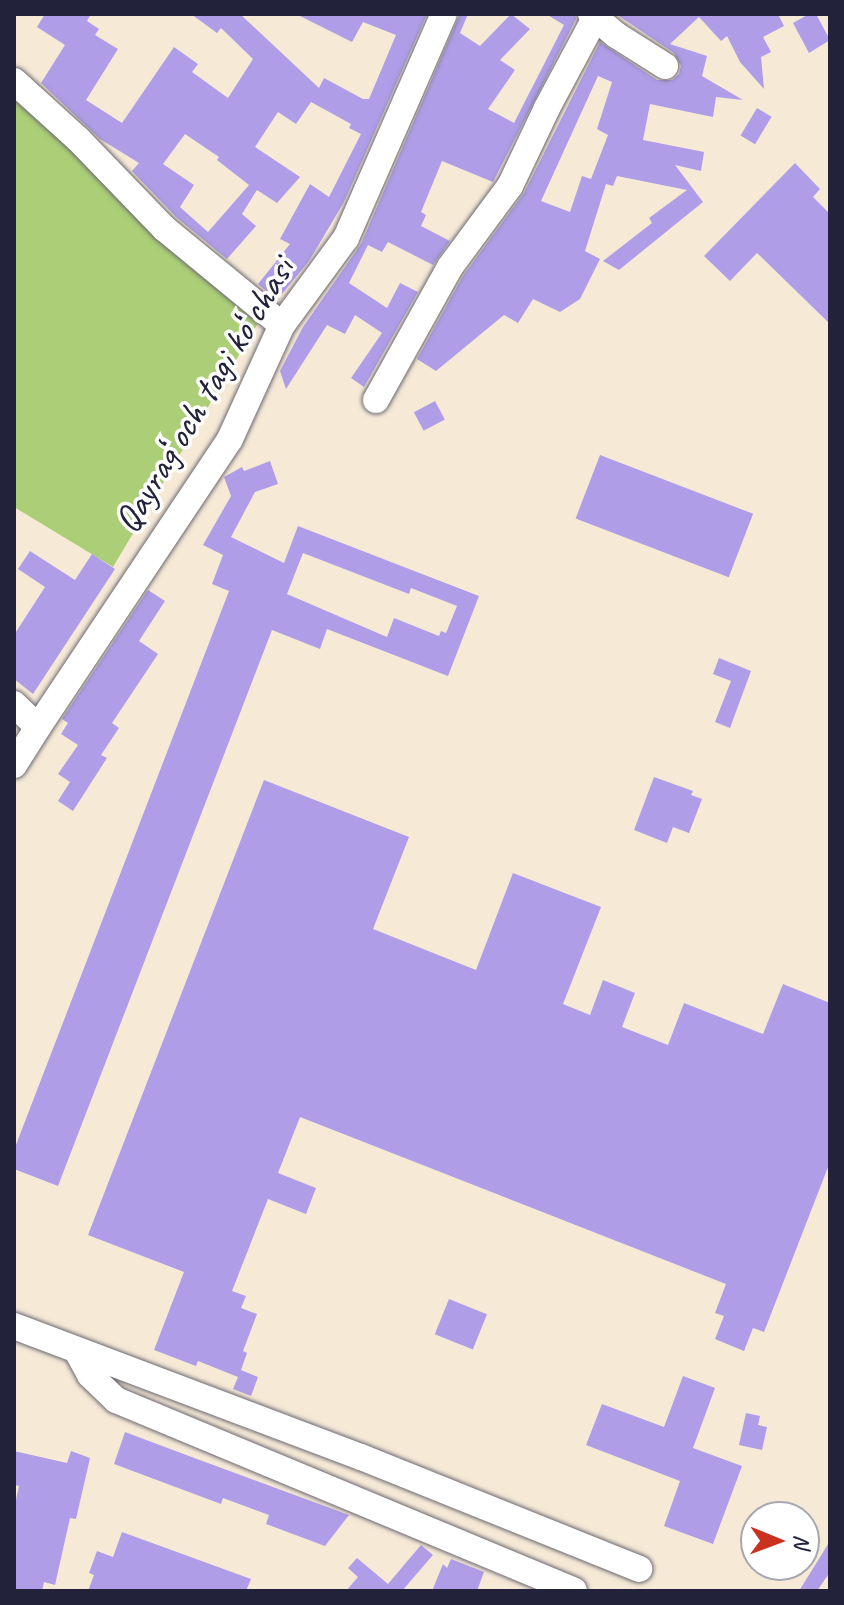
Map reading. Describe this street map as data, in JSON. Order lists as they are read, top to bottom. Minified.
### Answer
{"streets":{"street":["Qayragʻoch tagi koʻchasi"]},"north":"right"}
